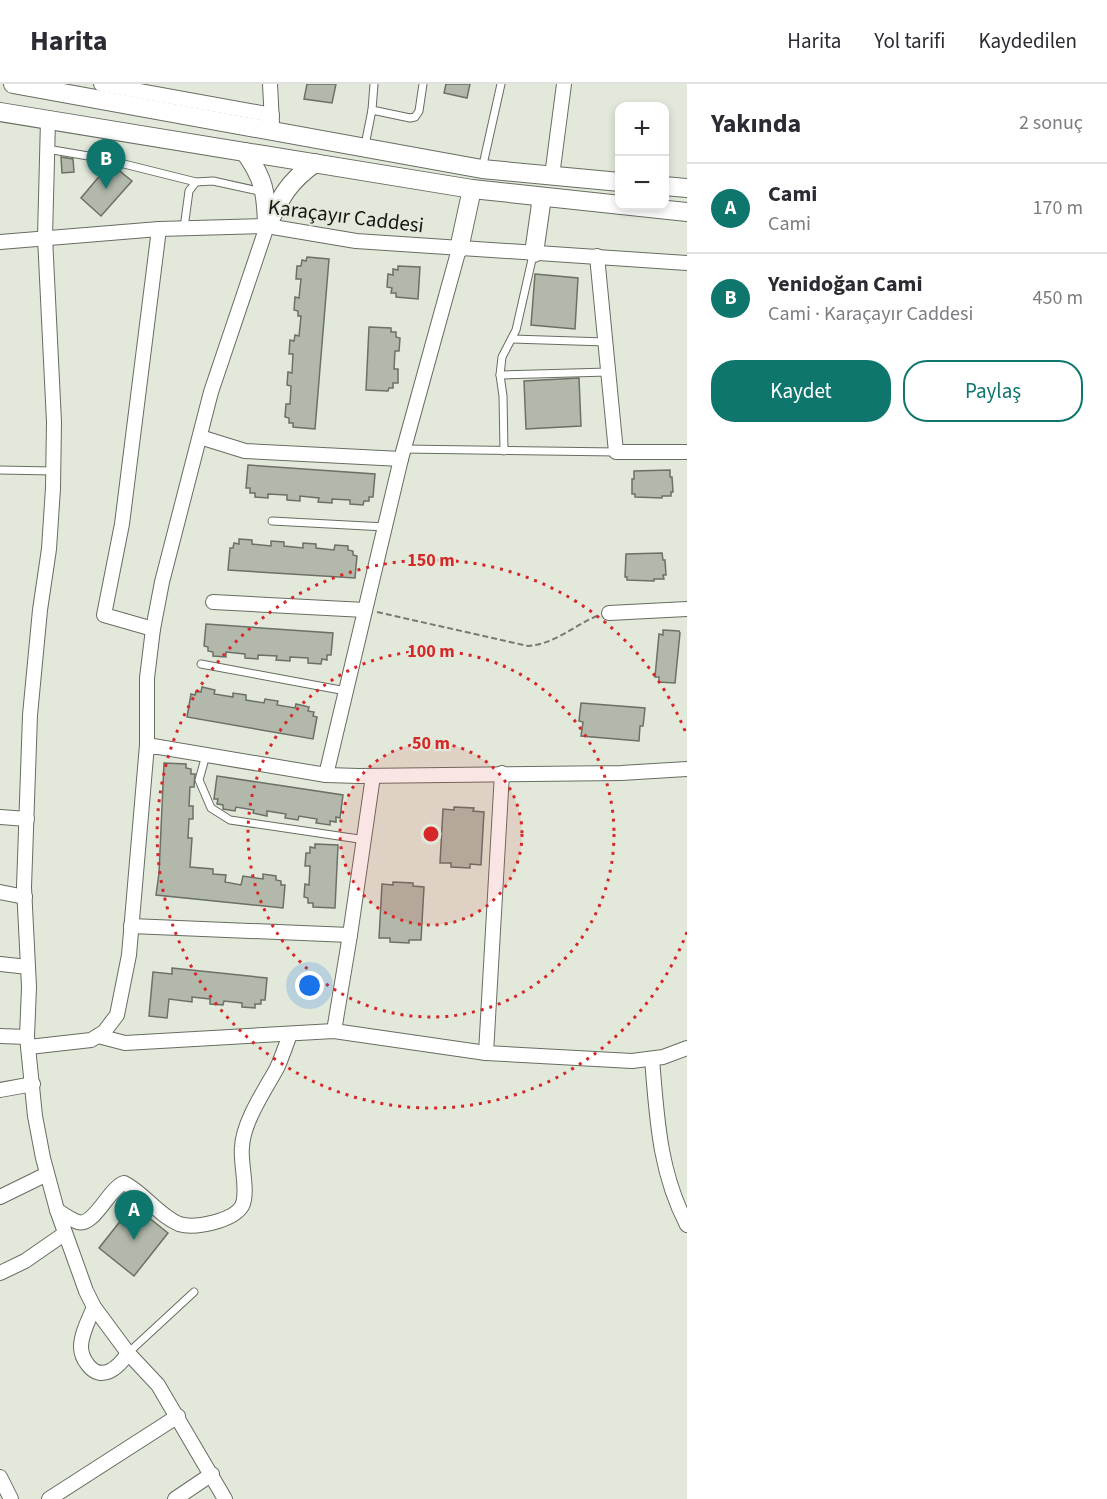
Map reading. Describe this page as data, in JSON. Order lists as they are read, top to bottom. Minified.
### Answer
{"streets":{"street":["Karaçayır Caddesi"]},"page":{"header":"Harita","nav":["Harita","Yol tarifi","Kaydedilen"],"heading":["Yakında","2 sonuç"],"map_buttons":["+","−"],"pins":["B","A"],"list":[{"mark":"A","name":"Cami","note":"Cami","value":"170 m"},{"mark":"B","name":"Yenidoğan Cami","note":"Cami · Karaçayır Caddesi","value":"450 m"}],"buttons":["Kaydet","Paylaş"]},"rings":["150 m","100 m","50 m"]}
